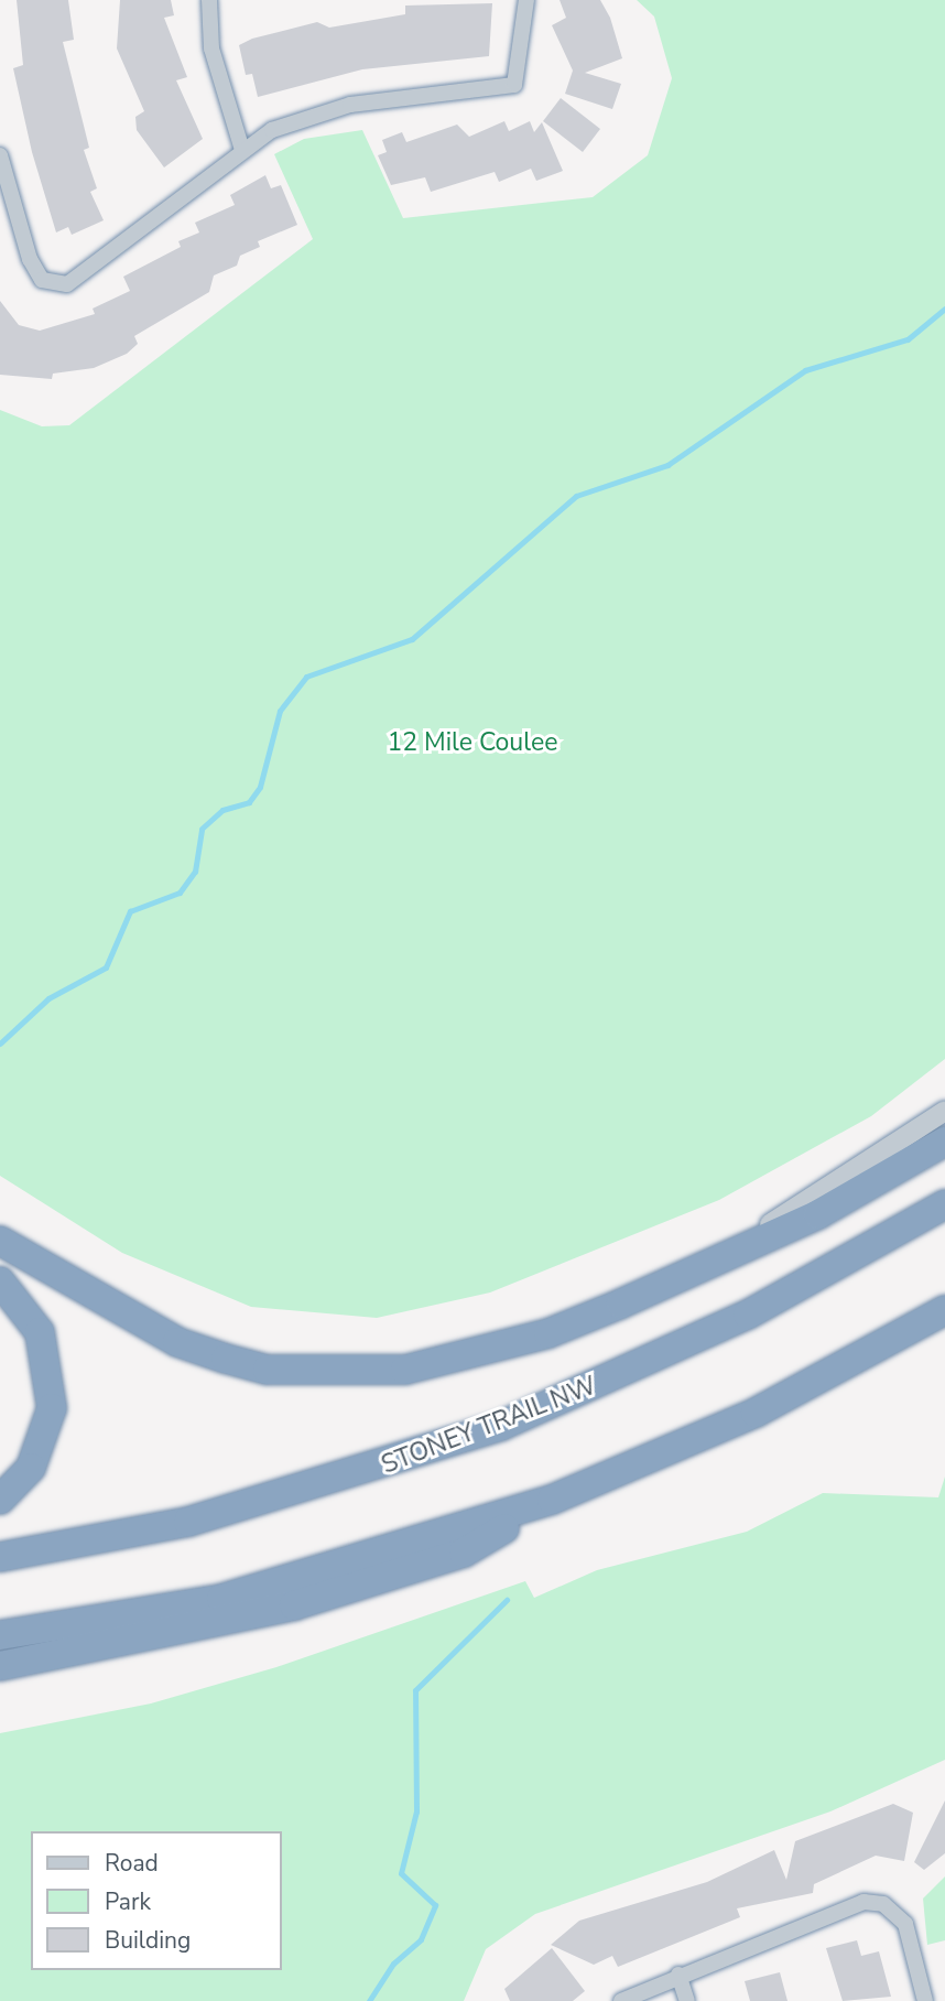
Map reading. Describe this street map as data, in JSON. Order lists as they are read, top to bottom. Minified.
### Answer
{"streets":{"highway":["STONEY TRAIL NW"]},"parks":["12 Mile Coulee"],"legend":["Road","Park","Building"]}
